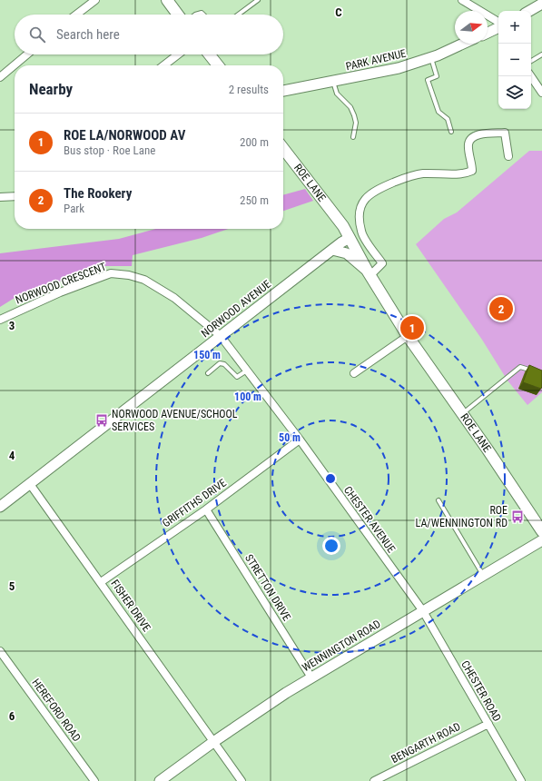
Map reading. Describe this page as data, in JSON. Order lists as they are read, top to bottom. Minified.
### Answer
{"streets":{"main road":["ROE LANE"],"street":["PARK AVENUE","NORWOOD CRESCENT","NORWOOD AVENUE","GRIFFITHS DRIVE","CHESTER AVENUE","STRETTON DRIVE","FISHER DRIVE","WENNINGTON ROAD","CHESTER ROAD","HEREFORD ROAD","BENGARTH ROAD"]},"crossings":[["ROE LANE","NORWOOD AVENUE"],["NORWOOD CRESCENT","NORWOOD AVENUE"],["NORWOOD CRESCENT","CHESTER AVENUE"],["NORWOOD AVENUE","CHESTER AVENUE"],["NORWOOD AVENUE","FISHER DRIVE"],["GRIFFITHS DRIVE","CHESTER AVENUE"],["GRIFFITHS DRIVE","STRETTON DRIVE"],["GRIFFITHS DRIVE","FISHER DRIVE"],["CHESTER AVENUE","WENNINGTON ROAD"],["CHESTER AVENUE","CHESTER ROAD"],["STRETTON DRIVE","WENNINGTON ROAD"],["FISHER DRIVE","WENNINGTON ROAD"],["WENNINGTON ROAD","CHESTER ROAD"],["CHESTER ROAD","BENGARTH ROAD"]],"places":{"bus stop":["NORWOOD AVENUE/SCHOOL SERVICES","ROE LA/WENNINGTON RD"]},"north":"right","page":{"map_buttons":["+","−"],"search":"Search here","heading":["Nearby","2 results"],"list":[{"mark":"1","name":"ROE LA/NORWOOD AV","note":"Bus stop · Roe Lane","value":"200 m"},{"mark":"2","name":"The Rookery","note":"Park","value":"250 m"}],"pins":["2","1"]},"grid":{"columns":["C"],"rows":["3","4","5","6"]},"rings":["150 m","100 m","50 m"]}
